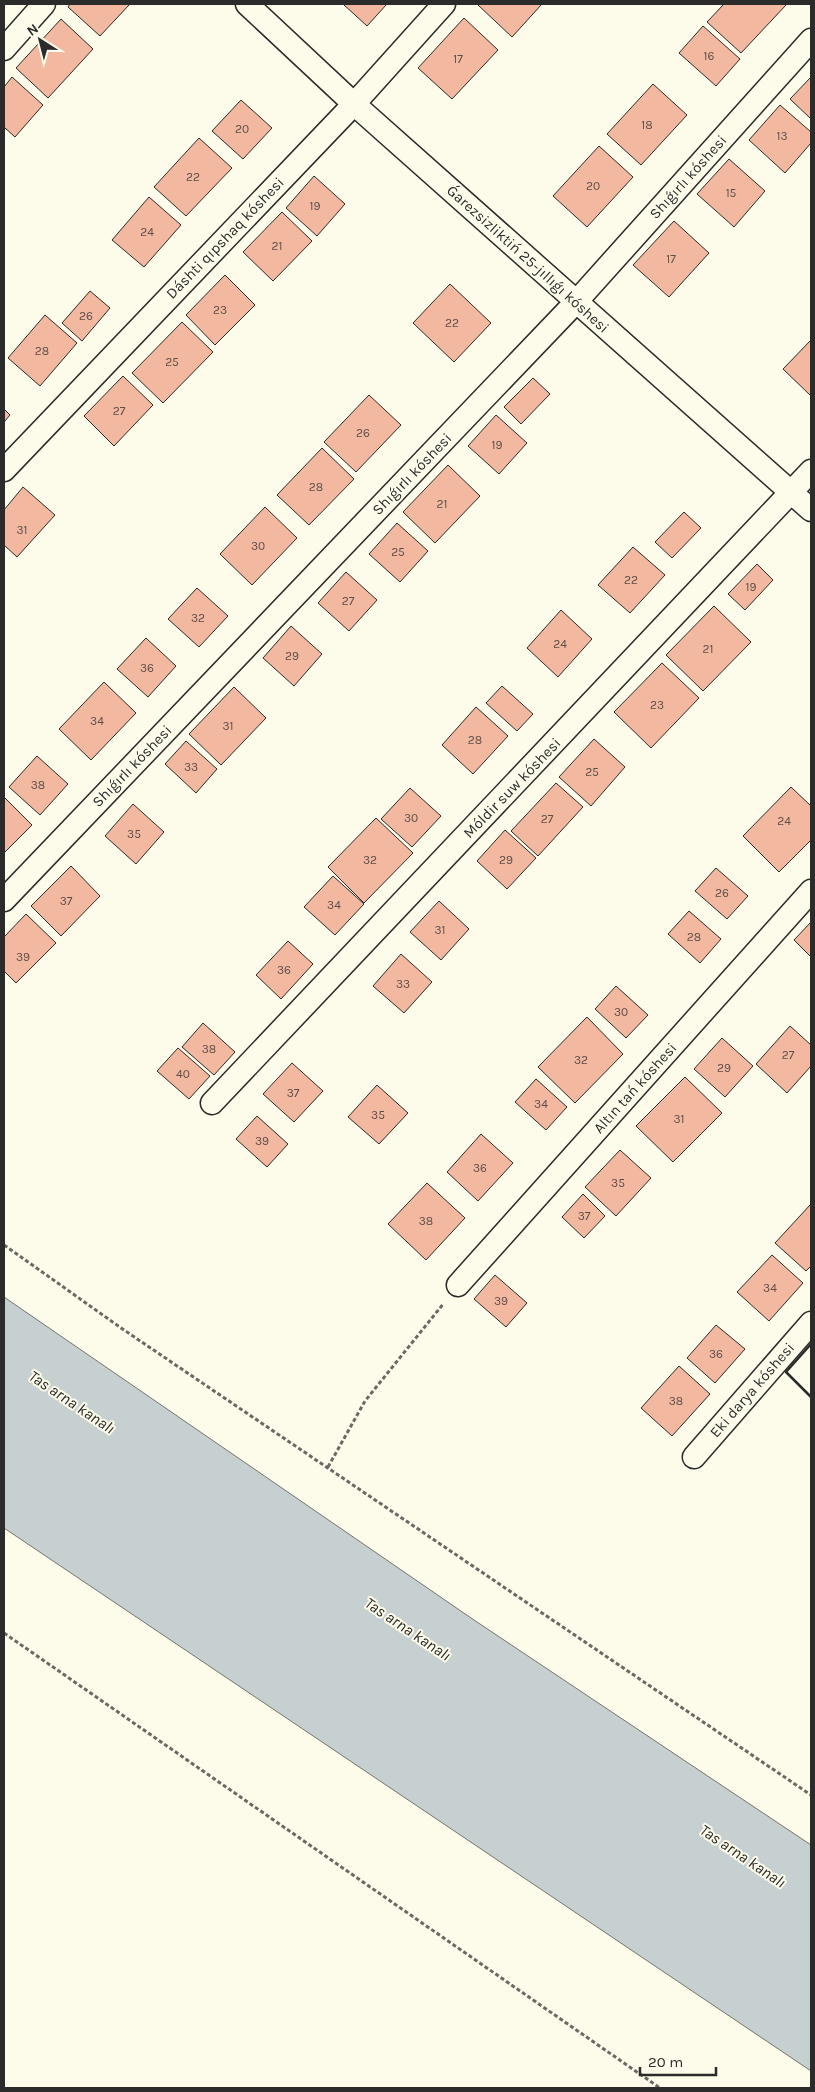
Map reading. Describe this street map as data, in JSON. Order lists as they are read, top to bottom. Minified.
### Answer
{"streets":{"street":["Shıǵırlı kóshesi","Dáshti qıpshaq kóshesi","Ǵarezsizliktiń 25-jıllıǵı kóshesi","Móldir suw kóshesi","Altın tań kóshesi","Eki darya kóshesi"]},"crossings":[["Shıǵırlı kóshesi","Ǵarezsizliktiń 25-jıllıǵı kóshesi"],["Dáshti qıpshaq kóshesi","Ǵarezsizliktiń 25-jıllıǵı kóshesi"],["Ǵarezsizliktiń 25-jıllıǵı kóshesi","Móldir suw kóshesi"]],"water":["Tas arna kanalı"],"house_numbers":["16","17","18","20","13","22","20","15","19","24","21","17","23","26","22","28","25","27","26","19","28","21","31","30","25","22","19","27","32","24","21","29","36","23","34","31","28","33","25","38","30","27","24","35","32","29","26","37","34","31","28","39","36","33","30","38","27","32","29","40","37","34","35","31","39","36","35","37","38","34","39","36","38"],"scale_bar":"20 m","north":"top left"}
